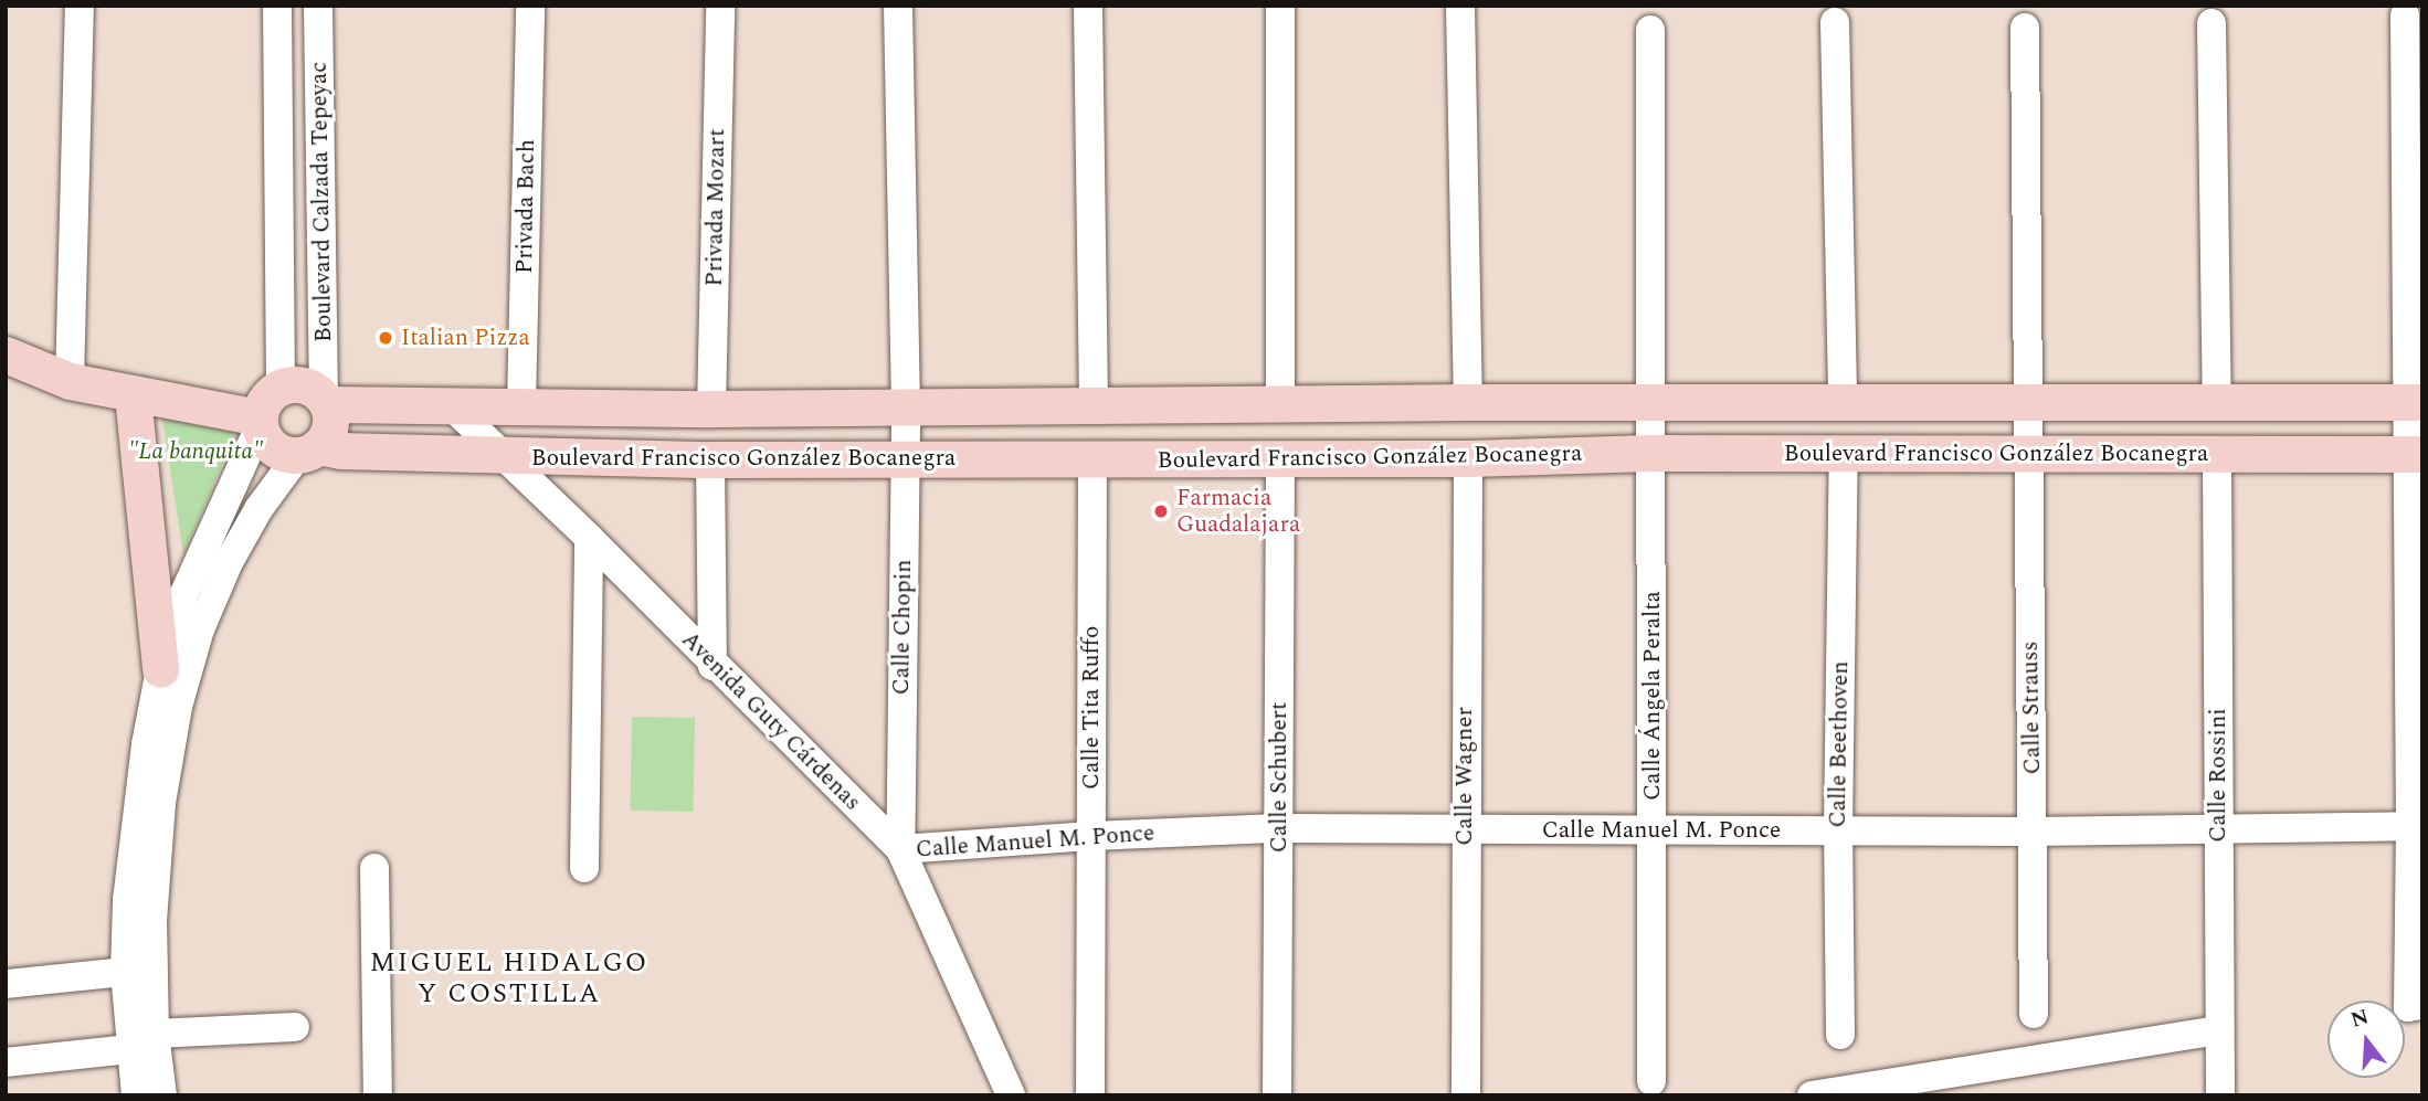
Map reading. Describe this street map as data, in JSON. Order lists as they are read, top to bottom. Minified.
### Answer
{"streets":{"main road":["Boulevard Francisco González Bocanegra"],"street":["Boulevard Calzada Tepeyac","Privada Bach","Privada Mozart","Calle Chopin","Calle Ángela Peralta","Calle Tita Ruffo","Calle Strauss","Avenida Guty Cárdenas","Calle Beethoven","Calle Rossini","Calle Wagner","Calle Schubert","Calle Manuel M. Ponce"]},"crossings":[["Boulevard Calzada Tepeyac","Boulevard Francisco González Bocanegra"],["Boulevard Francisco González Bocanegra","Calle Chopin"],["Boulevard Francisco González Bocanegra","Calle Ángela Peralta"],["Boulevard Francisco González Bocanegra","Calle Tita Ruffo"],["Boulevard Francisco González Bocanegra","Calle Strauss"],["Boulevard Francisco González Bocanegra","Avenida Guty Cárdenas"],["Boulevard Francisco González Bocanegra","Calle Beethoven"],["Boulevard Francisco González Bocanegra","Calle Rossini"],["Boulevard Francisco González Bocanegra","Calle Wagner"],["Boulevard Francisco González Bocanegra","Calle Schubert"],["Calle Chopin","Avenida Guty Cárdenas"],["Calle Chopin","Calle Manuel M. Ponce"],["Calle Ángela Peralta","Calle Manuel M. Ponce"],["Calle Tita Ruffo","Calle Manuel M. Ponce"],["Calle Strauss","Calle Manuel M. Ponce"],["Avenida Guty Cárdenas","Calle Manuel M. Ponce"],["Calle Beethoven","Calle Manuel M. Ponce"],["Calle Rossini","Calle Manuel M. Ponce"],["Calle Wagner","Calle Manuel M. Ponce"],["Calle Schubert","Calle Manuel M. Ponce"]],"districts":["MIGUEL HIDALGO Y COSTILLA"],"parks":["\"La banquita\""],"places":["Italian Pizza","Farmacia Guadalajara"],"north":"top"}
